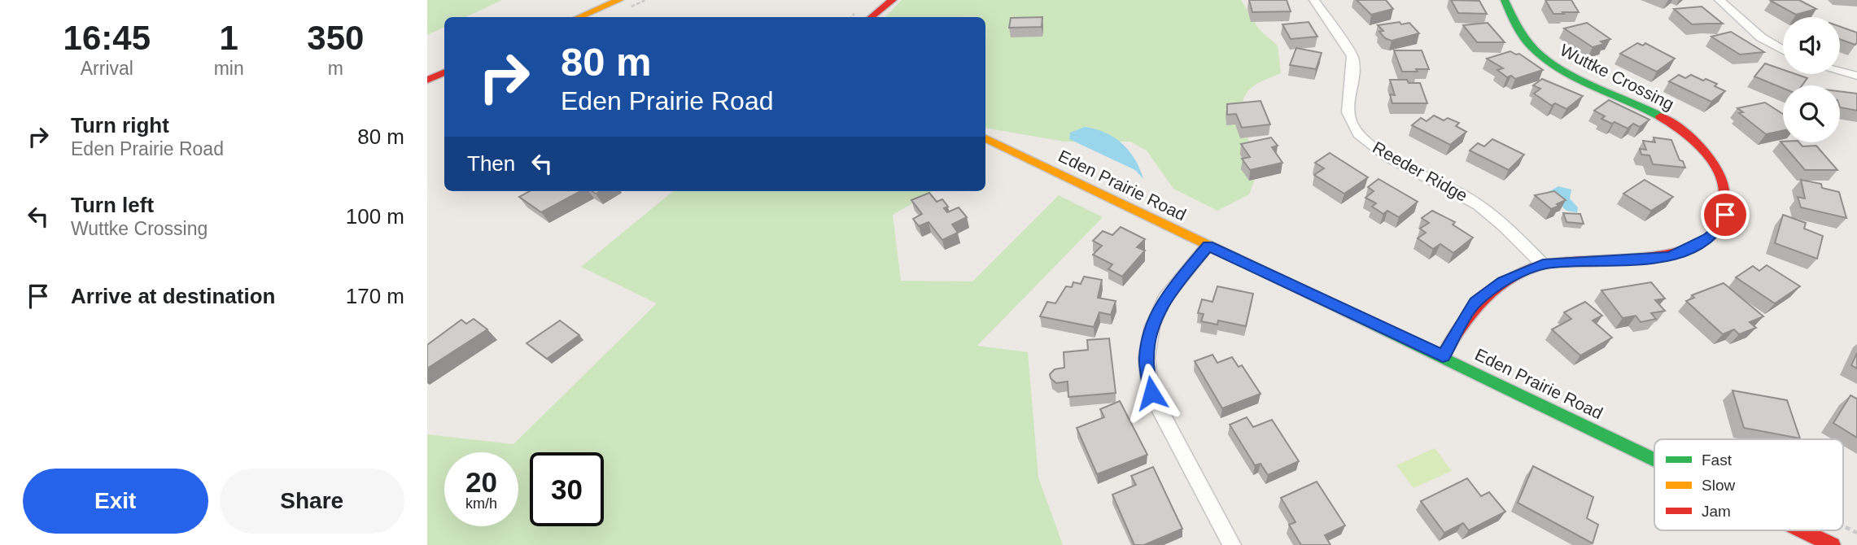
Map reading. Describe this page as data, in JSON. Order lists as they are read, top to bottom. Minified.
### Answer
{"streets":{"street":["Wuttke Crossing","Reeder Ridge","Eden Prairie Road"]},"crossings":[["Wuttke Crossing","Reeder Ridge"],["Wuttke Crossing","Eden Prairie Road"]],"legend":["Fast","Slow","Jam"],"page":{"eta":["16:45","Arrival","1","min","350","m"],"turn":["80 m","Eden Prairie Road"],"list":[{"name":"Turn right","note":"Eden Prairie Road","value":"80 m"},{"name":"Turn left","note":"Wuttke Crossing","value":"100 m"},{"name":"Arrive at destination","value":"170 m"}],"then":"Then","speed":"20 km/h","limit":"30","buttons":["Exit","Share"]}}
